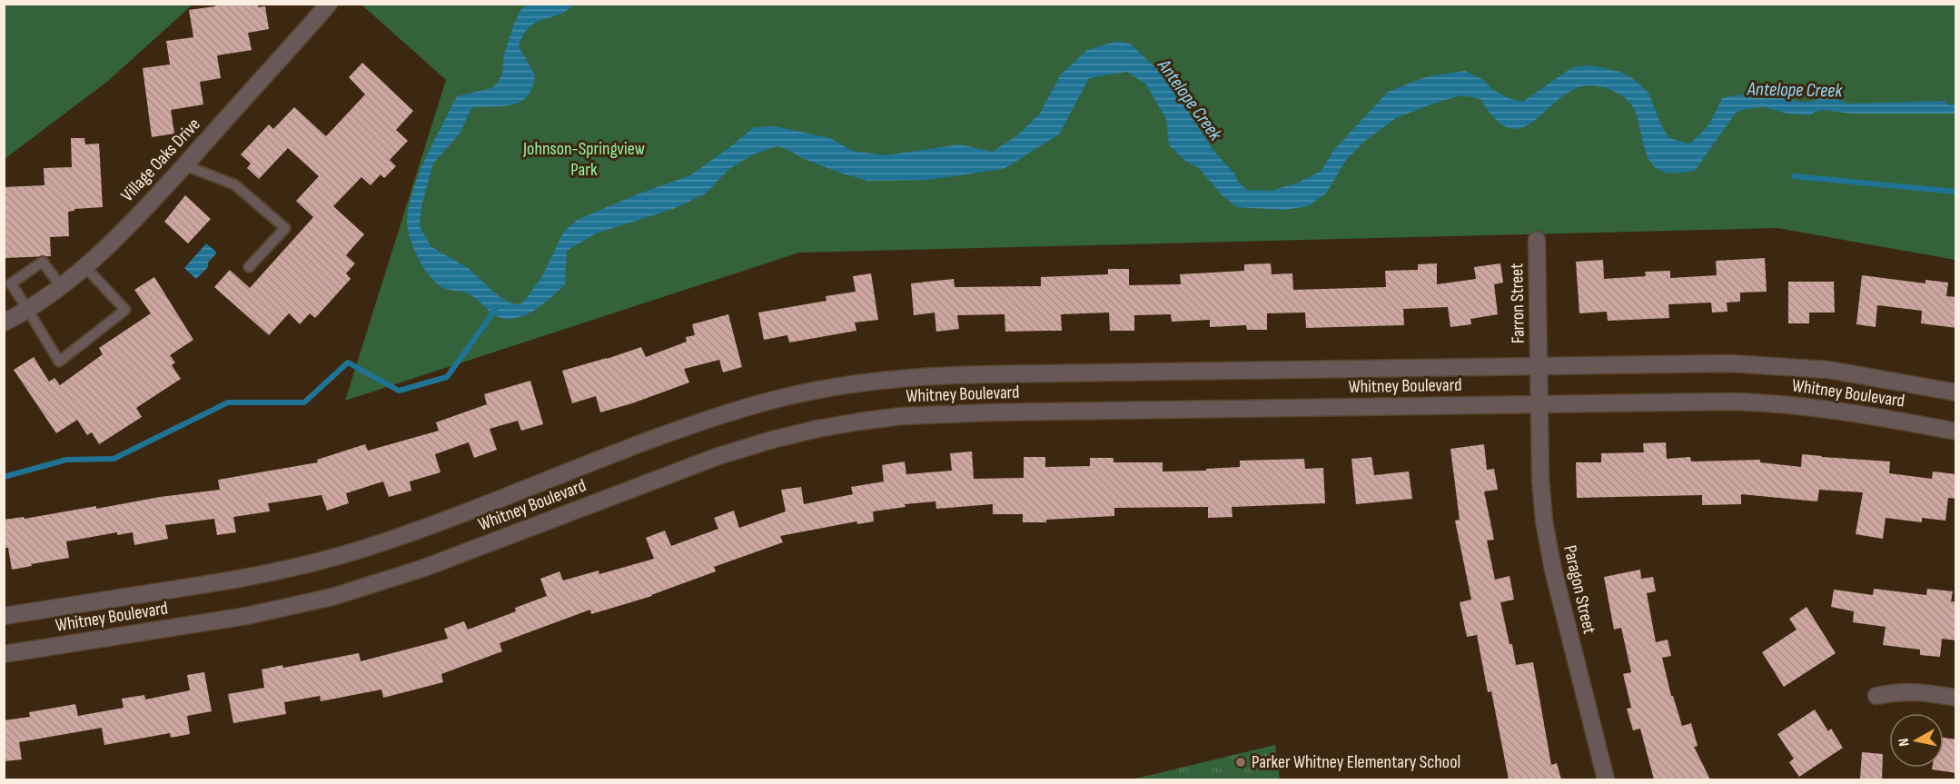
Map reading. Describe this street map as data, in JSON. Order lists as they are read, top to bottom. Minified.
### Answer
{"streets":{"street":["Village Oaks Drive","Farron Street","Whitney Boulevard","Paragon Street"]},"crossings":[["Farron Street","Whitney Boulevard"],["Farron Street","Paragon Street"],["Whitney Boulevard","Paragon Street"]],"water":["Antelope Creek"],"parks":["Johnson-Springview Park"],"places":["Parker Whitney Elementary School"],"north":"left"}
